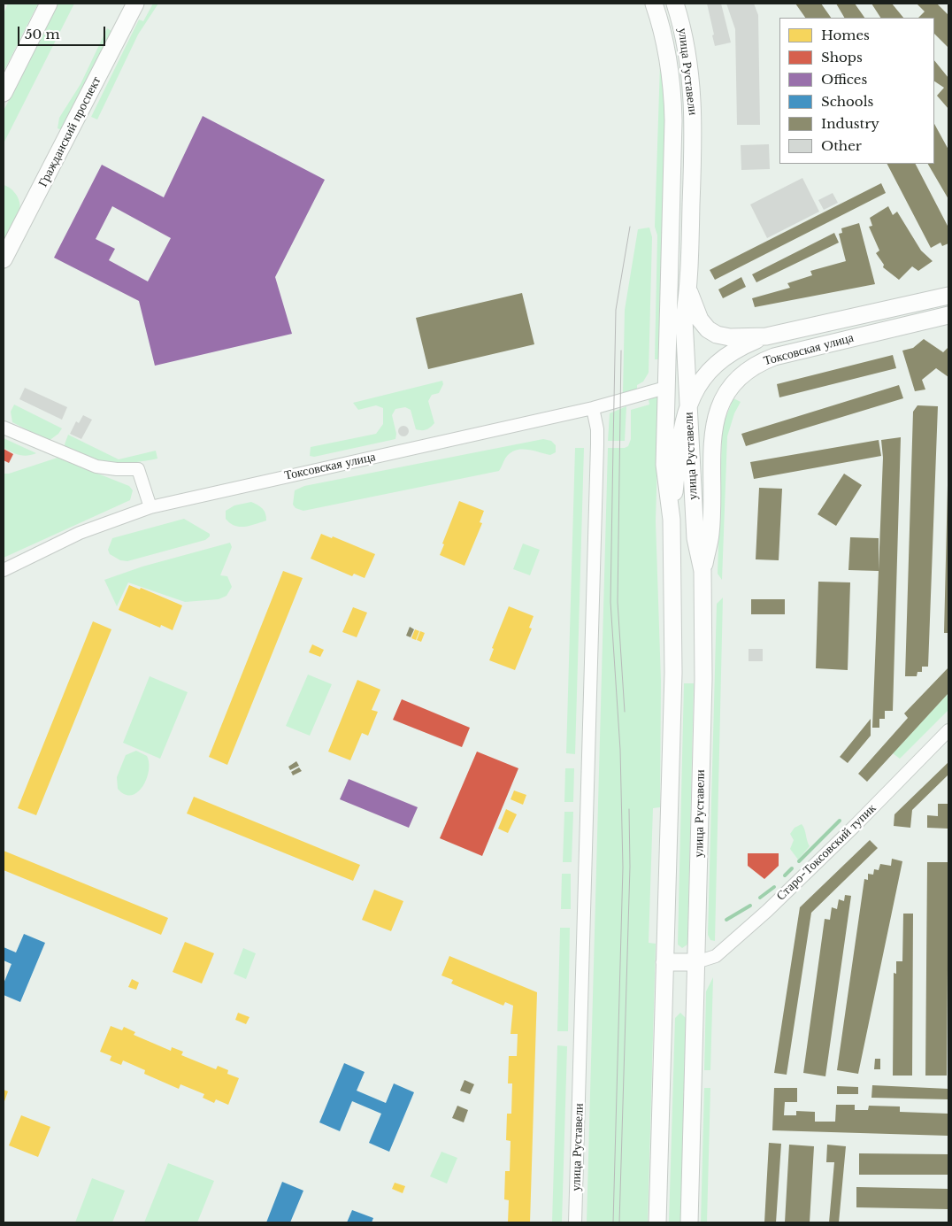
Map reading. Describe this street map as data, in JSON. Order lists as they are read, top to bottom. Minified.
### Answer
{"streets":{"main road":["улица Руставели","Гражданский проспект","Токсовская улица"],"street":["Старо-Токсовский тупик"]},"crossings":[["улица Руставели","Токсовская улица"],["улица Руставели","Старо-Токсовский тупик"]],"legend":["Homes","Shops","Offices","Schools","Industry","Other"],"scale_bar":"50 m"}
